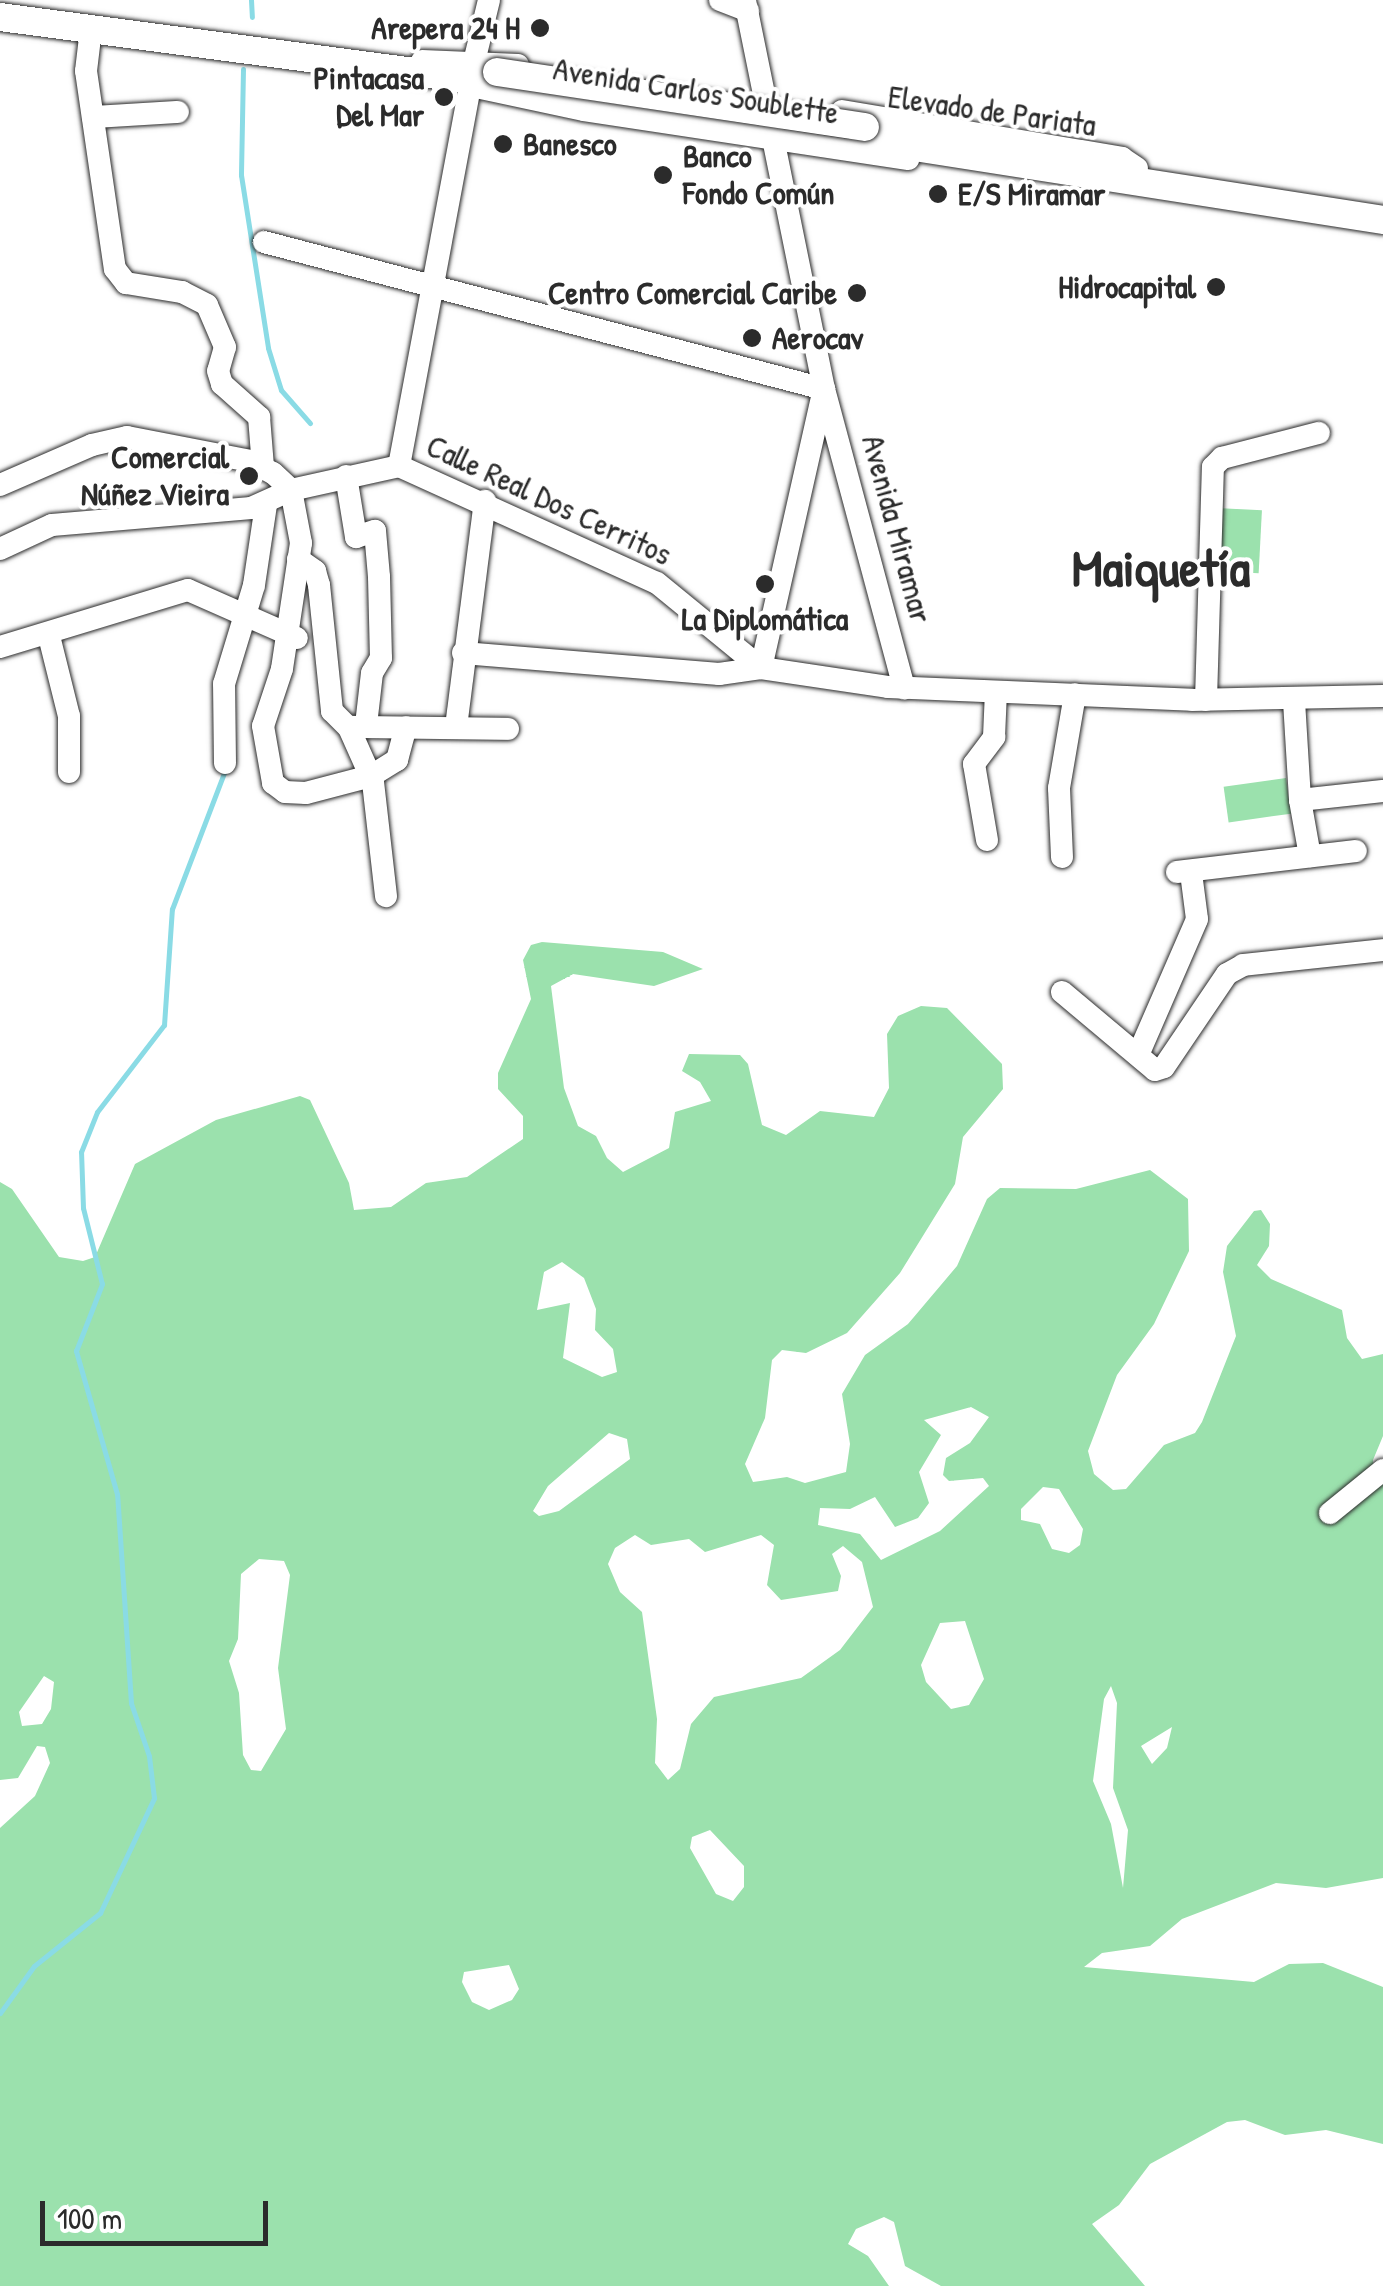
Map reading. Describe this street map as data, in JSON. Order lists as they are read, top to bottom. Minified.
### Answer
{"streets":{"main road":["Avenida Carlos Soublette","Elevado de Pariata"],"street":["Calle Real Dos Cerritos","Avenida Miramar"]},"crossings":[["Avenida Carlos Soublette","Elevado de Pariata"],["Avenida Carlos Soublette","Avenida Miramar"],["Calle Real Dos Cerritos","Avenida Miramar"]],"districts":["Maiquetía"],"places":["Arepera 24 H","Pintacasa Del Mar","Banesco","Banco Fondo Común","E/S Miramar","Hidrocapital","Centro Comercial Caribe","Aerocav","Comercial Núñez Vieira","La Diplomática"],"scale_bar":"100 m"}
